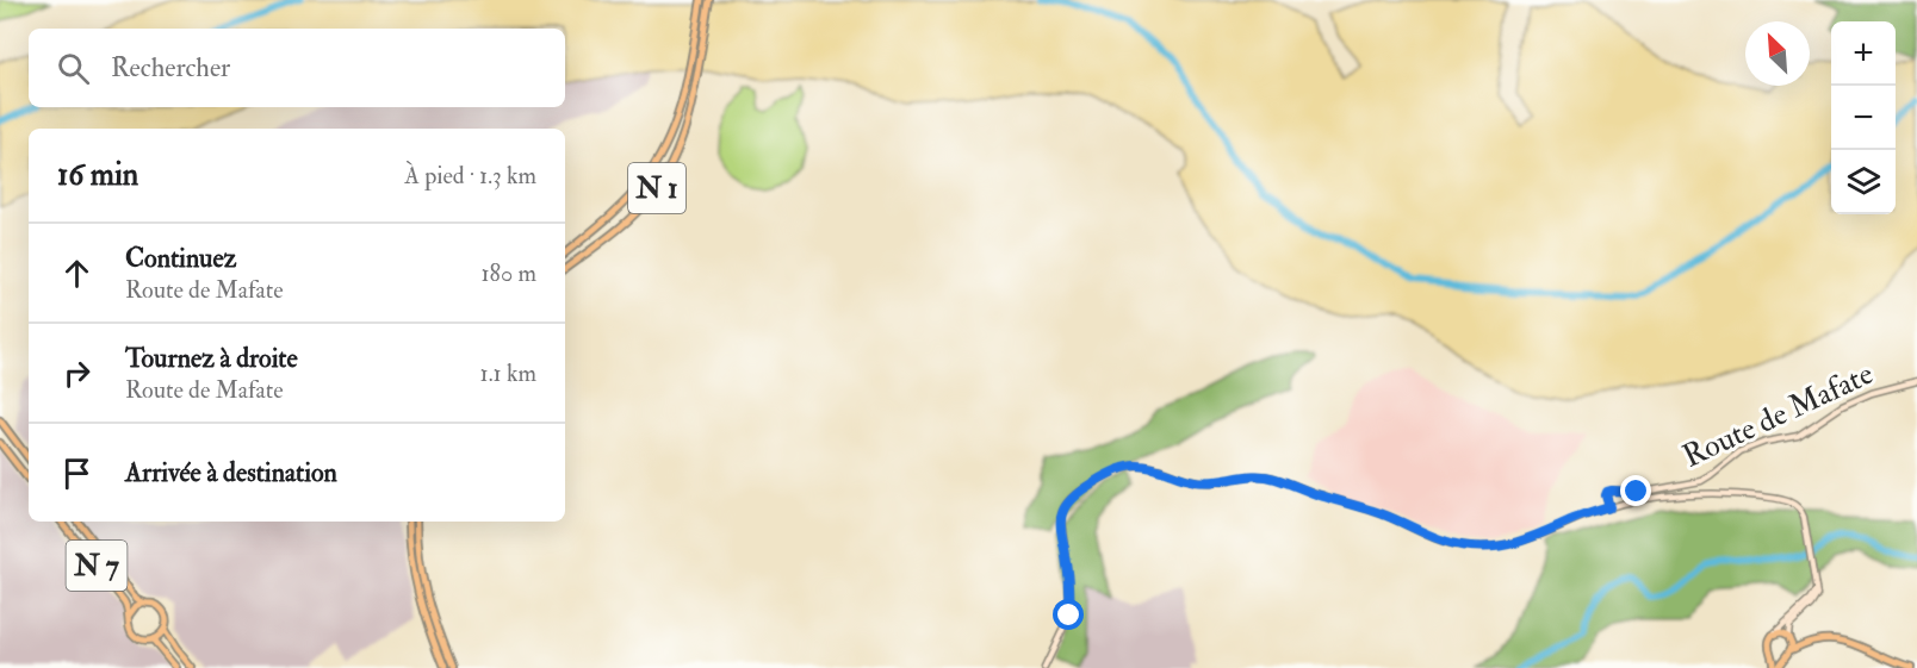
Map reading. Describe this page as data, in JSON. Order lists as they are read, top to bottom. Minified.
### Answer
{"streets":{"main road":["N 1","Route de Mafate","N 7"]},"north":"top left","page":{"map_buttons":["+","−"],"search":"Rechercher","heading":["16 min","À pied · 1.3 km"],"list":[["Continuez","Route de Mafate","180 m"],["Tournez à droite","Route de Mafate","1.1 km"],"Arrivée à destination"]}}
